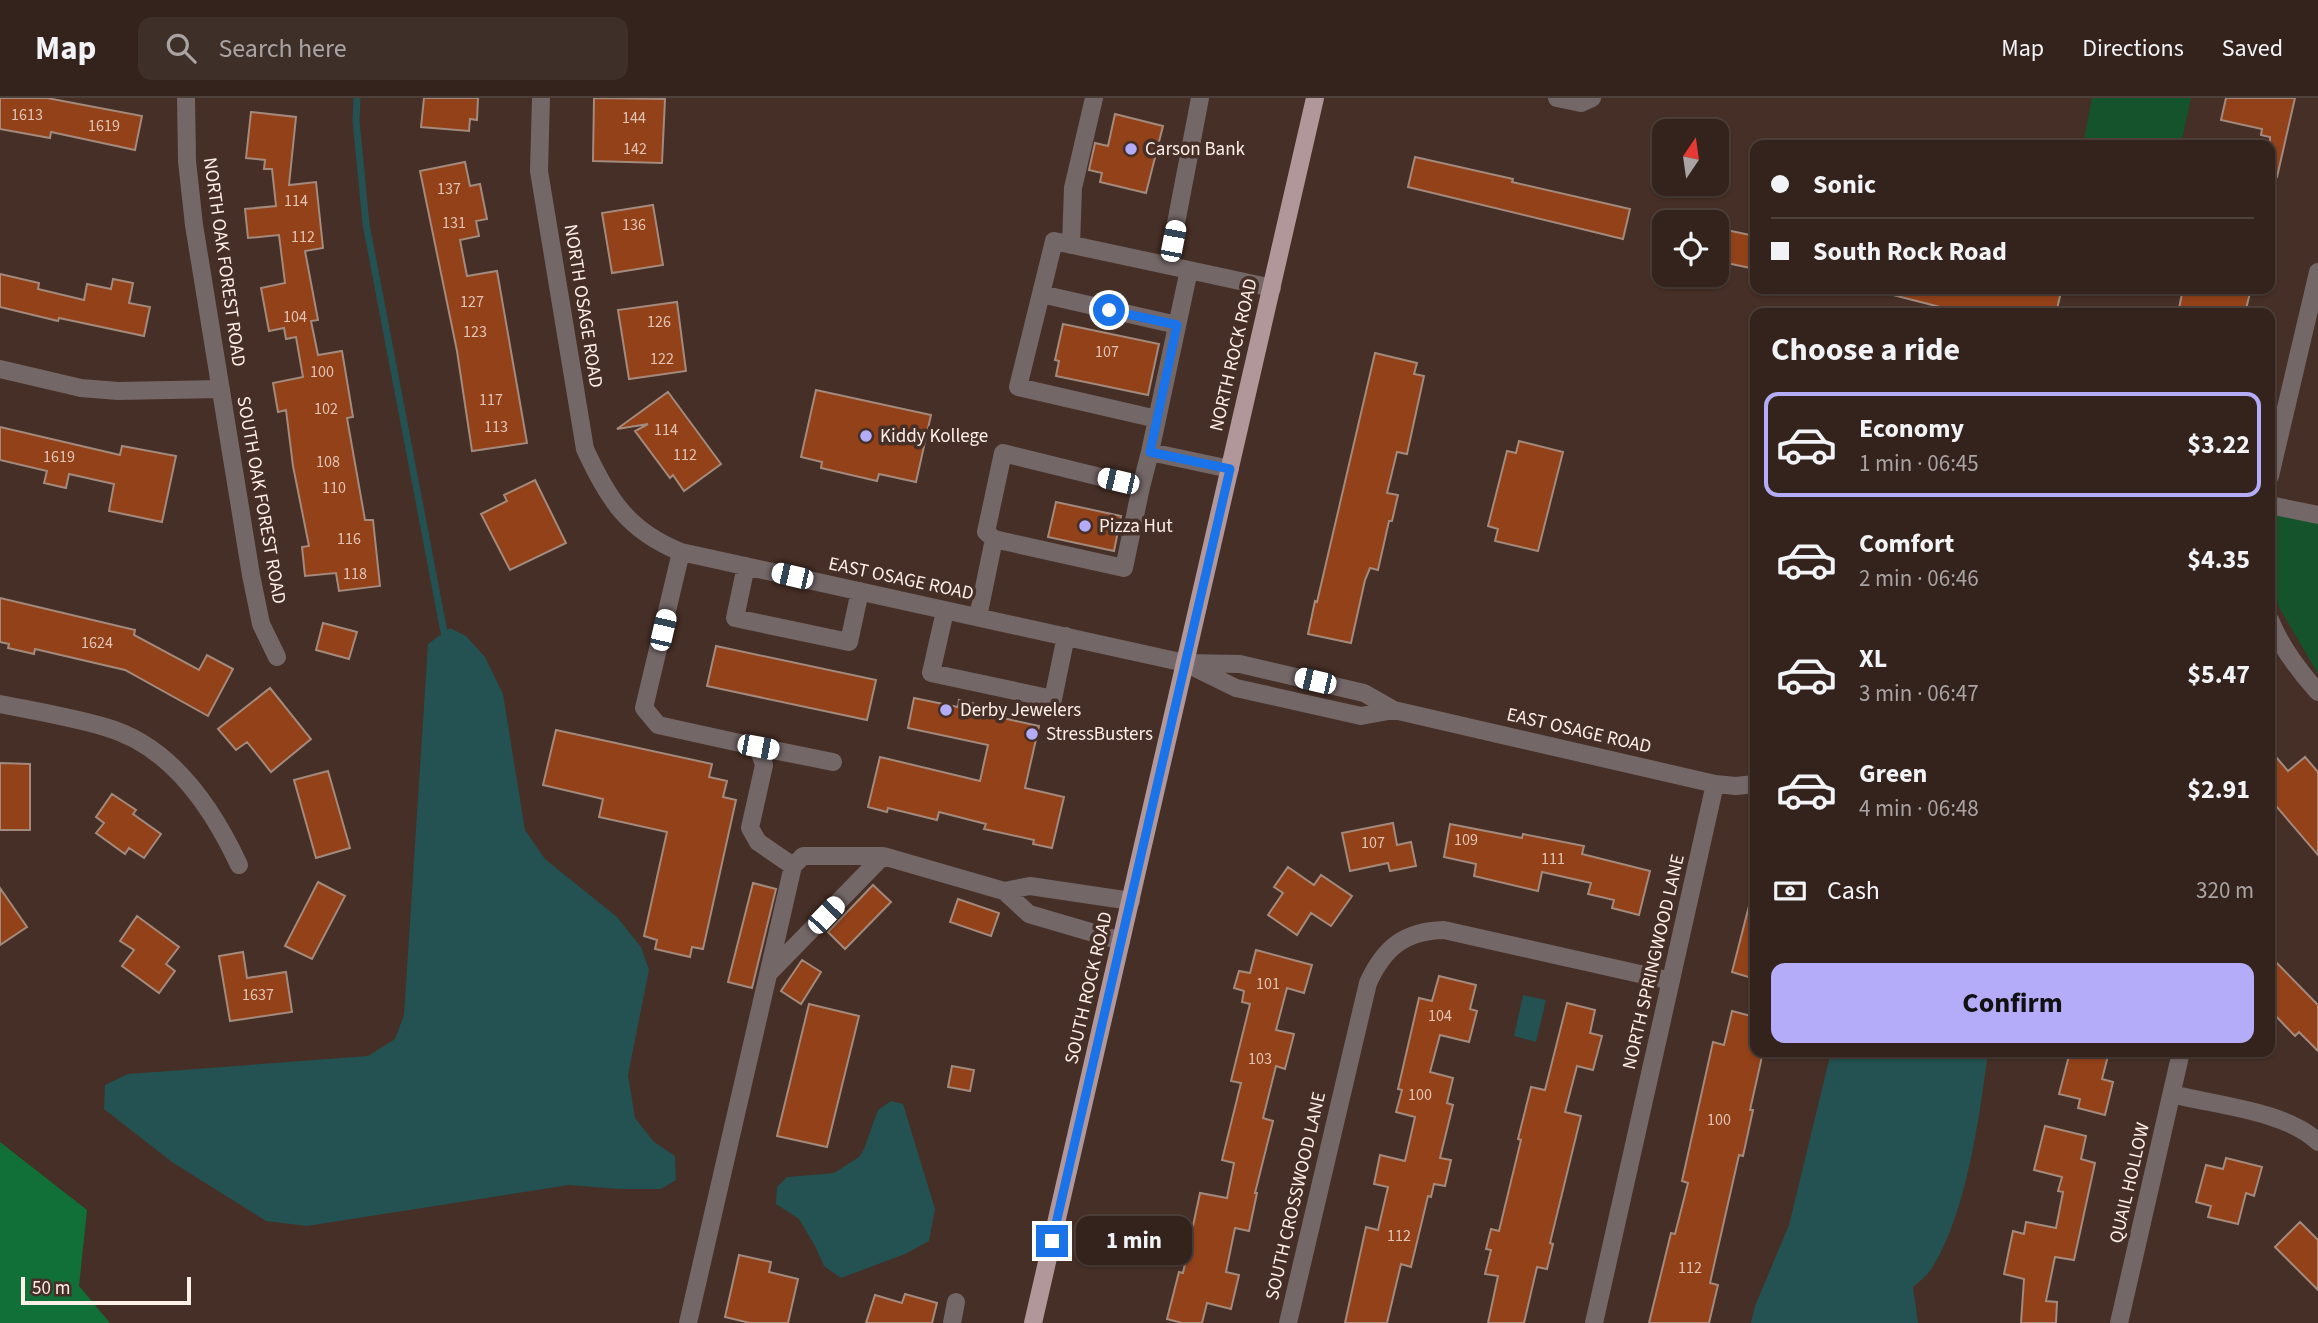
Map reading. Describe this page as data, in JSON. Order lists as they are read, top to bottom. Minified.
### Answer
{"streets":{"main road":["NORTH ROCK ROAD","SOUTH ROCK ROAD"],"street":["NORTH OAK FOREST ROAD","NORTH OSAGE ROAD","SOUTH OAK FOREST ROAD","EAST OSAGE ROAD","NORTH SPRINGWOOD LANE","QUAIL HOLLOW","SOUTH CROSSWOOD LANE"]},"crossings":[["NORTH OAK FOREST ROAD","SOUTH OAK FOREST ROAD"],["NORTH OSAGE ROAD","EAST OSAGE ROAD"],["NORTH ROCK ROAD","EAST OSAGE ROAD"],["NORTH ROCK ROAD","SOUTH ROCK ROAD"],["EAST OSAGE ROAD","NORTH SPRINGWOOD LANE"],["EAST OSAGE ROAD","SOUTH ROCK ROAD"],["NORTH SPRINGWOOD LANE","SOUTH CROSSWOOD LANE"]],"places":["Carson Bank","Kiddy Kollege","Pizza Hut","Derby Jewelers","StressBusters"],"house_numbers":["1613","144","1619","142","137","114","131","136","112","127","104","126","123","107","122","100","117","102","113","114","112","1619","108","110","116","118","1624","109","107","111","101","1637","104","103","100","100","112","112"],"scale_bar":"50 m","north":"top","page":{"header":"Map","search":"Search here","nav":["Map","Directions","Saved"],"banner":["Sonic","South Rock Road"],"heading":"Choose a ride","list":[{"name":"Economy","note":"1 min · 06:45","value":"$3.22"},{"name":"Comfort","note":"2 min · 06:46","value":"$4.35"},{"name":"XL","note":"3 min · 06:47","value":"$5.47"},{"name":"Green","note":"4 min · 06:48","value":"$2.91"}],"pay":["Cash","320 m"],"buttons":"Confirm","bubble":"1 min","scale":"50 m"}}
